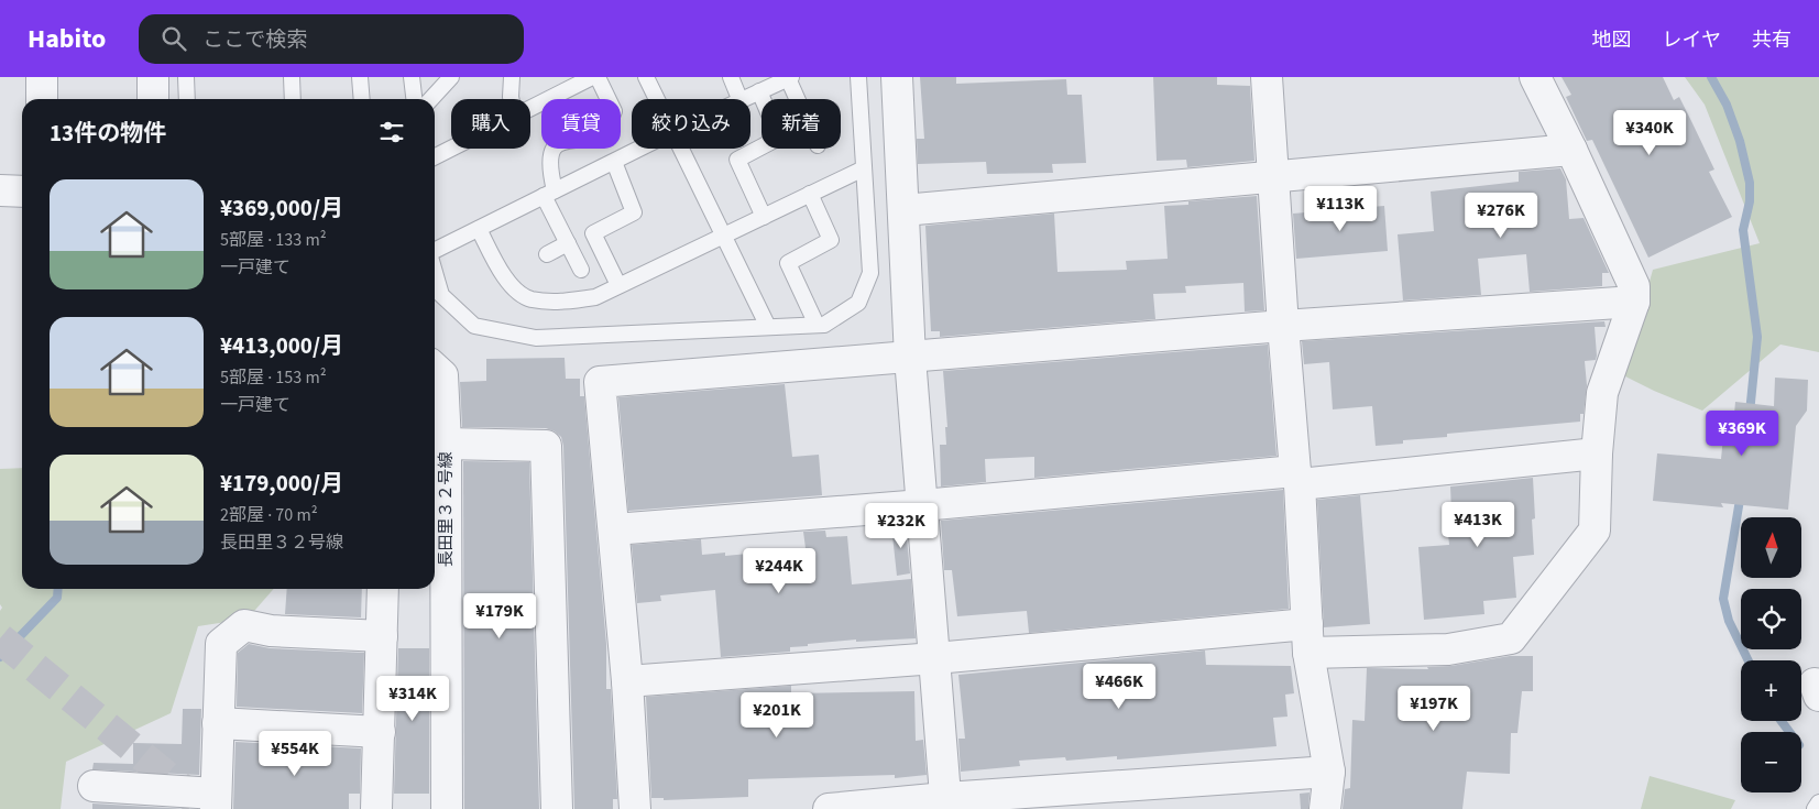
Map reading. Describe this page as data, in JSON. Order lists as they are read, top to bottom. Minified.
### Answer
{"streets":{"street":["長田里３２号線"]},"north":"top","page":{"header":"Habito","search":"ここで検索","nav":["地図","レイヤ","共有"],"chip":["購入","賃貸","絞り込み","新着"],"heading":"13件の物件","price":["¥340K","¥113K","¥276K","¥369K","¥413K","¥232K","¥244K","¥179K","¥466K","¥314K","¥197K","¥201K","¥554K"],"list":[{"name":"¥369,000/月","note":"5部屋 · 133 m² · 一戸建て"},{"name":"¥413,000/月","note":"5部屋 · 153 m² · 一戸建て"},{"name":"¥179,000/月","note":"2部屋 · 70 m² · 長田里３２号線"}],"map_buttons":["+","−"]}}
